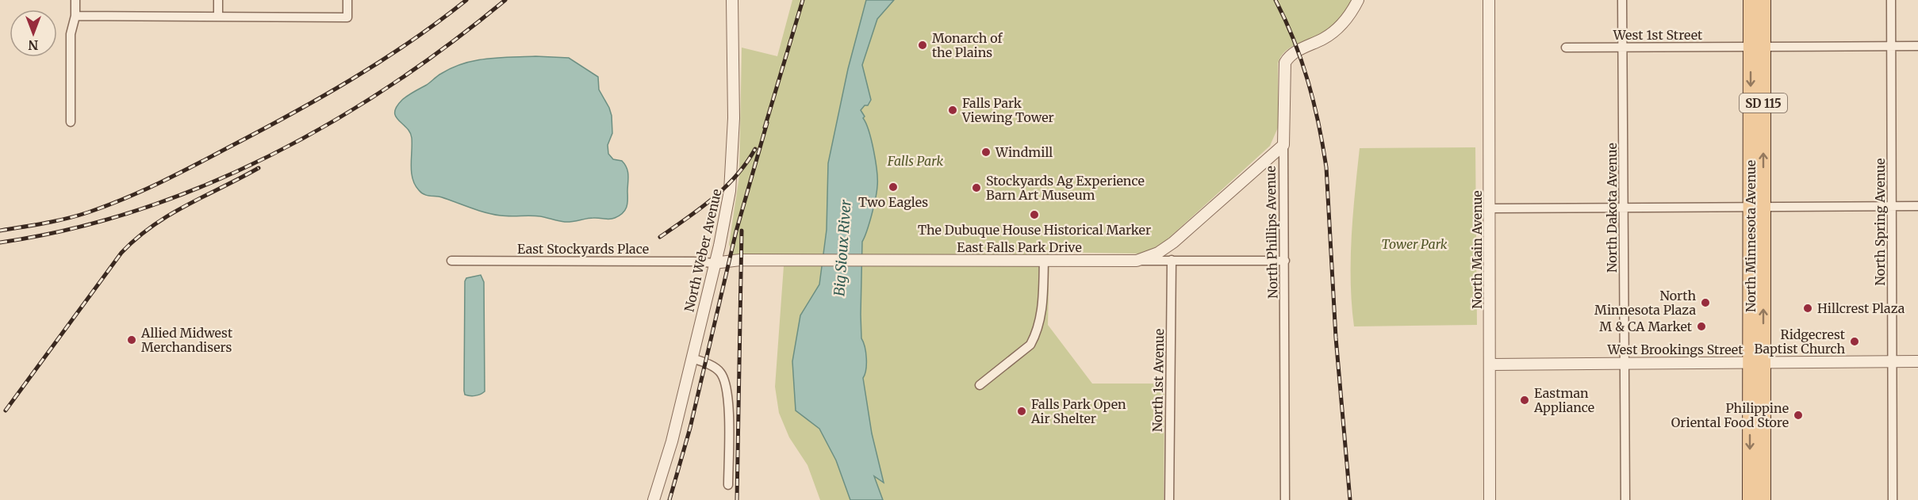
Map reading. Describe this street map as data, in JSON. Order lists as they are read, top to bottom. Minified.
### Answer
{"streets":{"main road":["SD 115","North Minnesota Avenue"],"street":["West 1st Street","North Dakota Avenue","North Spring Avenue","North Phillips Avenue","East Falls Park Drive","East Stockyards Place","North Main Avenue","North Weber Avenue","West Brookings Street","North 1st Avenue"]},"crossings":[["West 1st Street","North Dakota Avenue"],["West 1st Street","North Spring Avenue"],["West 1st Street","North Minnesota Avenue"],["North Dakota Avenue","West Brookings Street"],["North Spring Avenue","West Brookings Street"],["North Phillips Avenue","East Falls Park Drive"],["North Minnesota Avenue","West Brookings Street"],["East Falls Park Drive","East Stockyards Place"],["East Falls Park Drive","North Weber Avenue"],["East Stockyards Place","North Weber Avenue"],["North Main Avenue","West Brookings Street"]],"water":["Big Sioux River"],"parks":["Falls Park","Tower Park"],"places":["Monarch of the Plains","Falls Park Viewing Tower","Windmill","Two Eagles","Stockyards Ag Experience Barn Art Museum","The Dubuque House Historical Marker","North Minnesota Plaza","Hillcrest Plaza","M & CA Market","Allied Midwest Merchandisers","Ridgecrest Baptist Church","Eastman Appliance","Falls Park Open Air Shelter","Philippine Oriental Food Store"],"north":"bottom"}
